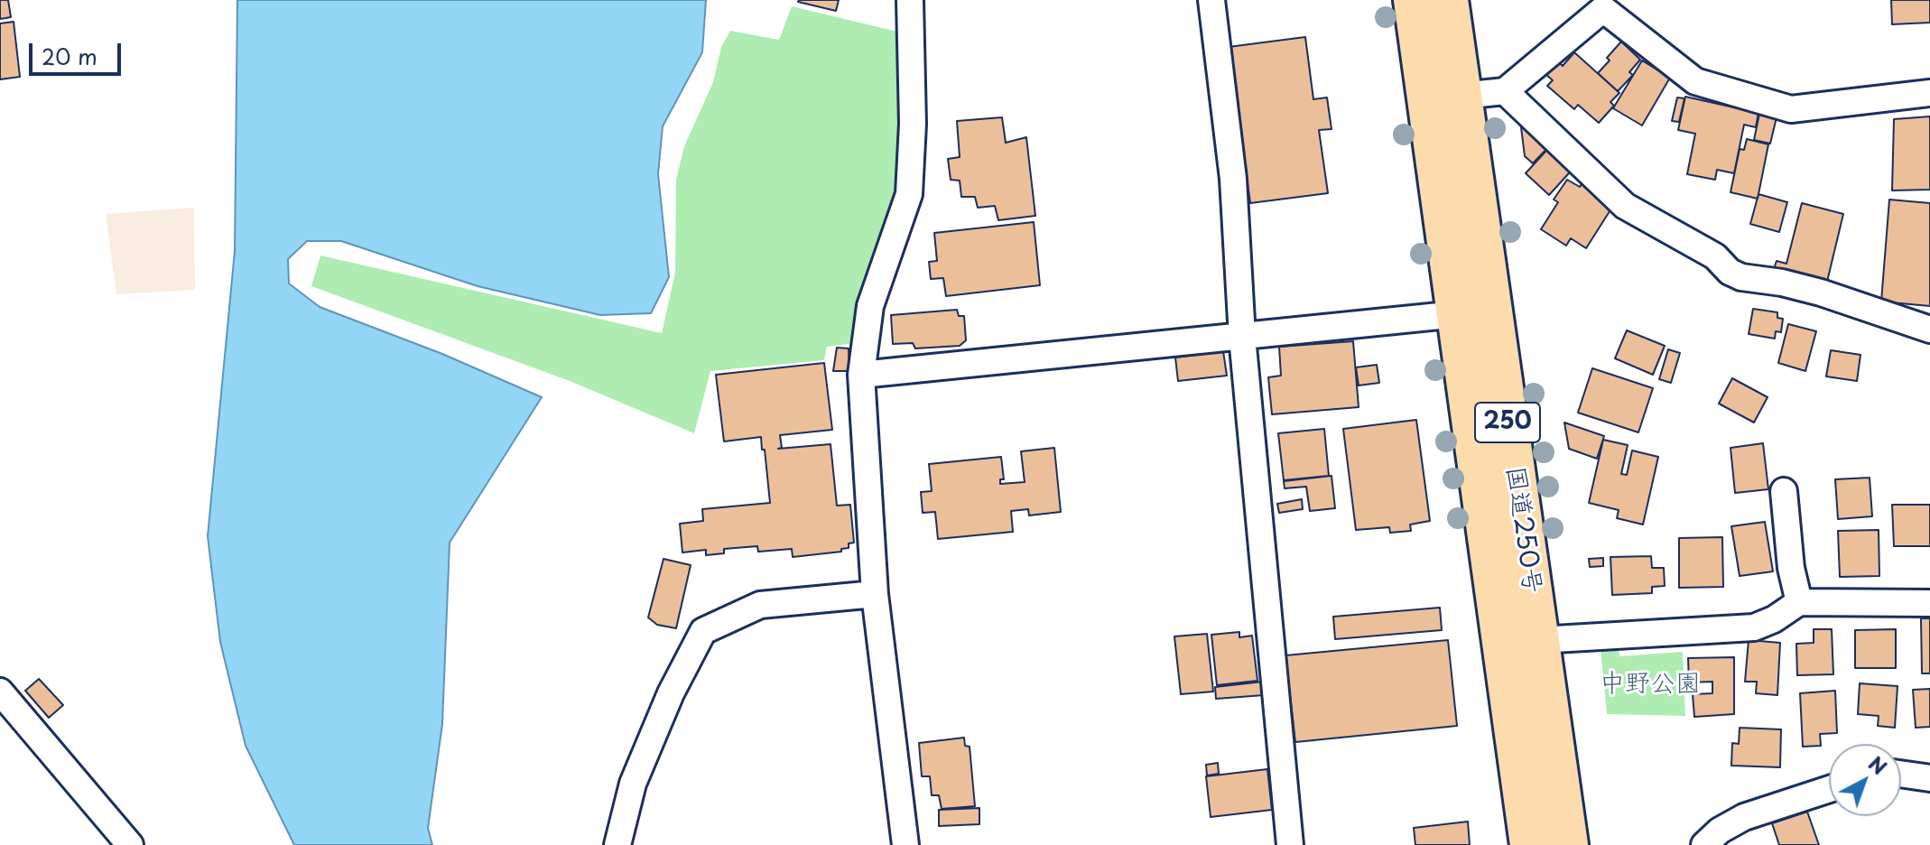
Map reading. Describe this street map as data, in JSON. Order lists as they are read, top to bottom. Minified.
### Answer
{"streets":{"highway":["250","国道250号"]},"parks":["中野公園"],"scale_bar":"20 m","north":"top right"}
